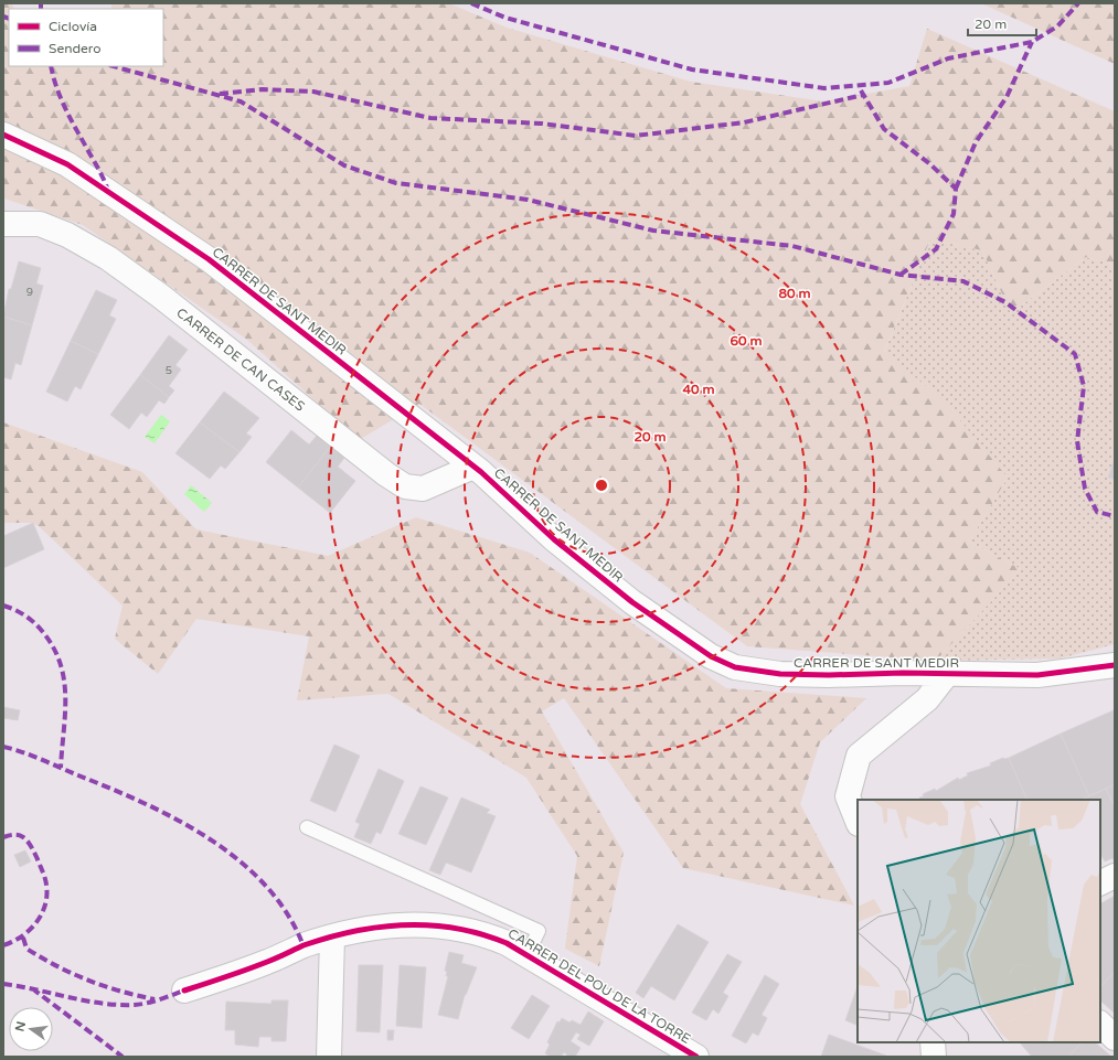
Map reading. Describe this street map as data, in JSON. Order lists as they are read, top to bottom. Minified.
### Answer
{"streets":{"street":["CARRER DE SANT MEDIR","CARRER DE CAN CASES","CARRER DEL POU DE LA TORRE"]},"crossings":[["CARRER DE SANT MEDIR","CARRER DE CAN CASES"]],"house_numbers":["9","5"],"legend":["Ciclovía","Sendero"],"scale_bar":"20 m","north":"left","rings":["80 m","60 m","40 m","20 m"]}
